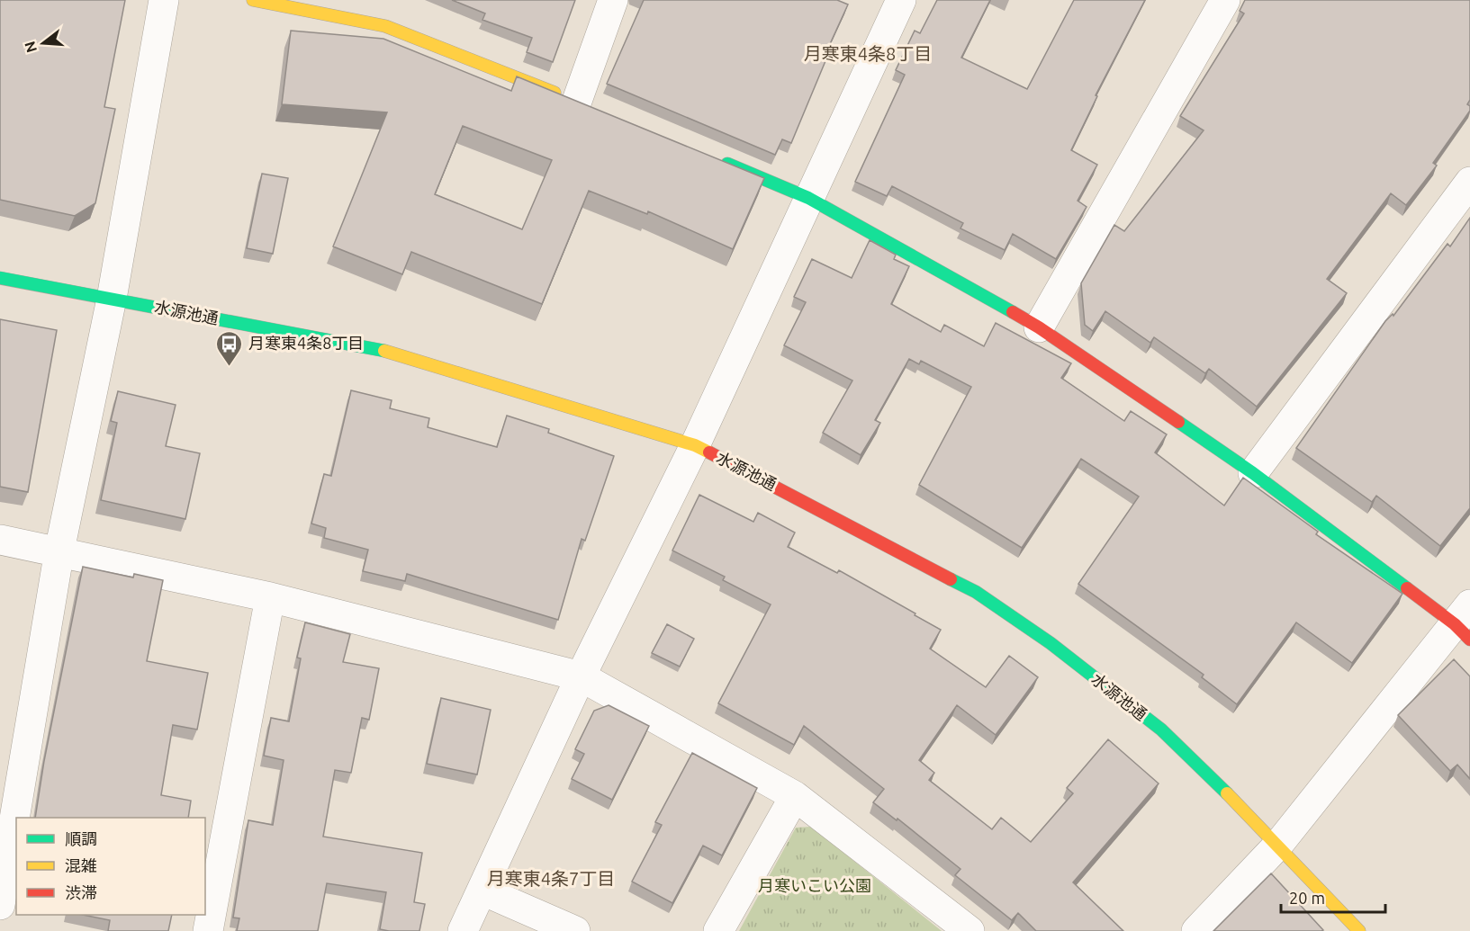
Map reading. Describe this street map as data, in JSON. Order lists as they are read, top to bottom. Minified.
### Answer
{"streets":{"street":["水源池通"]},"districts":["月寒東4条8丁目","月寒東4条7丁目"],"parks":["月寒いこい公園"],"places":{"bus stop":["月寒東4条8丁目"]},"legend":["順調","混雑","渋滞"],"scale_bar":"20 m","north":"left"}
